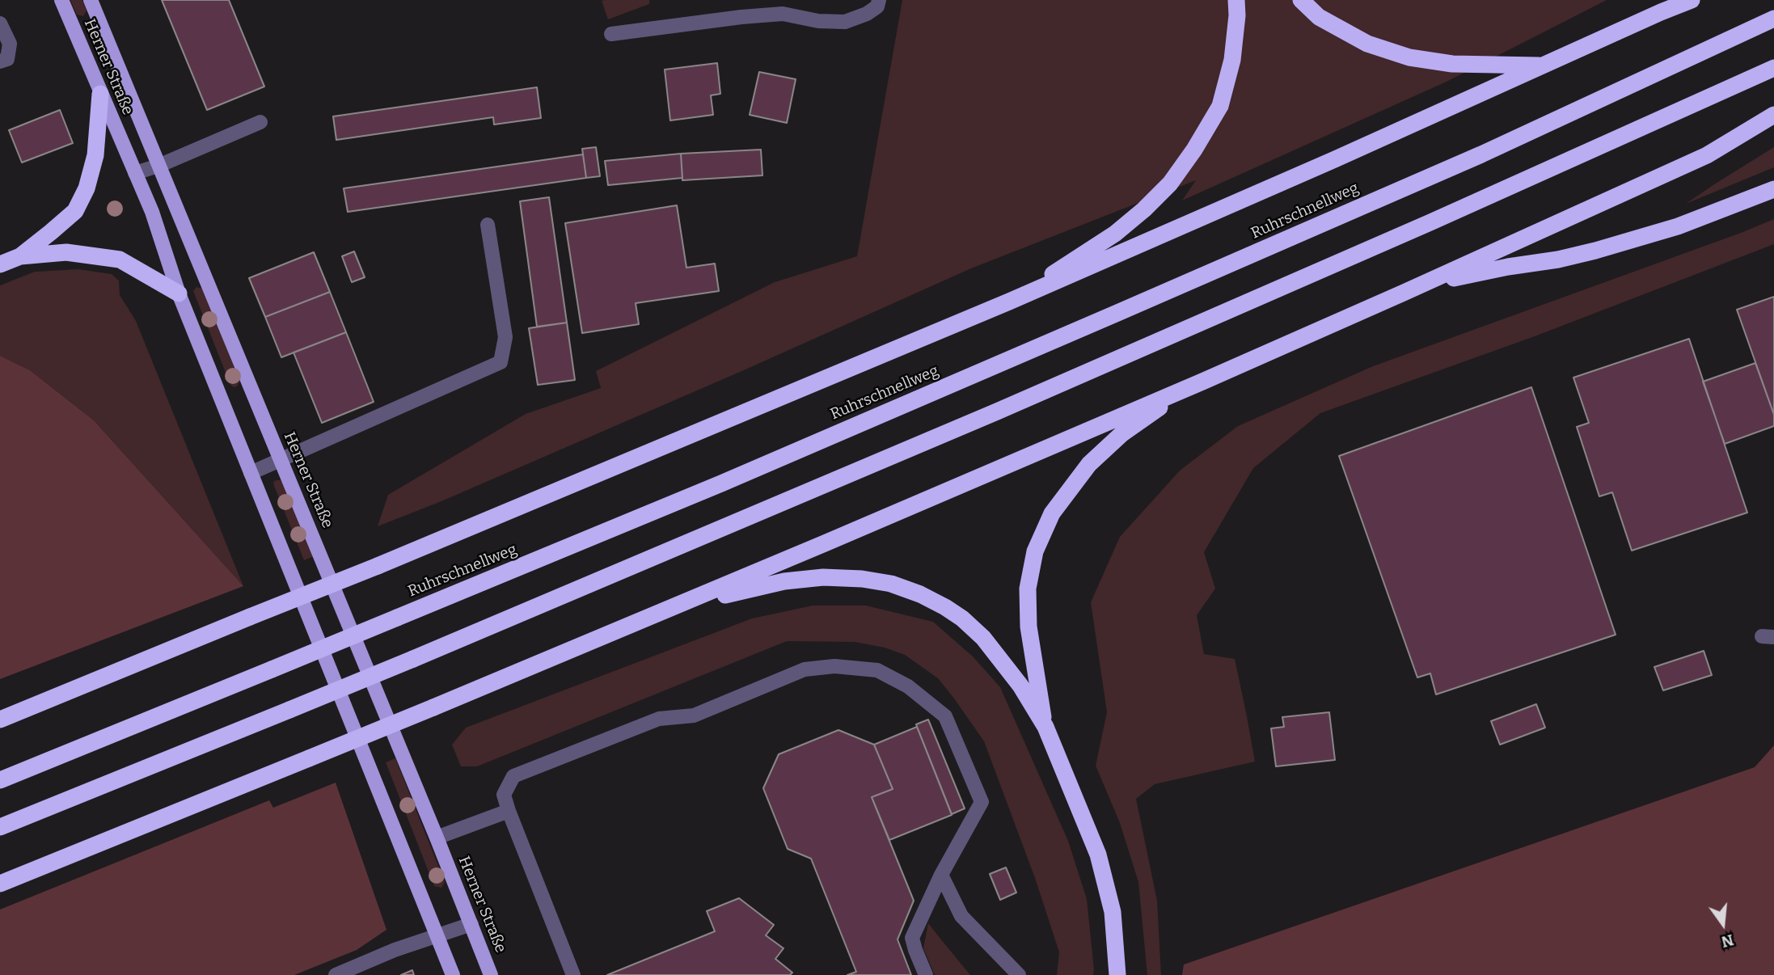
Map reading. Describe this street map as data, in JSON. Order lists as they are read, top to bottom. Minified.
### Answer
{"streets":{"highway":["Ruhrschnellweg"],"main road":["Herner Straße"]},"north":"bottom"}
